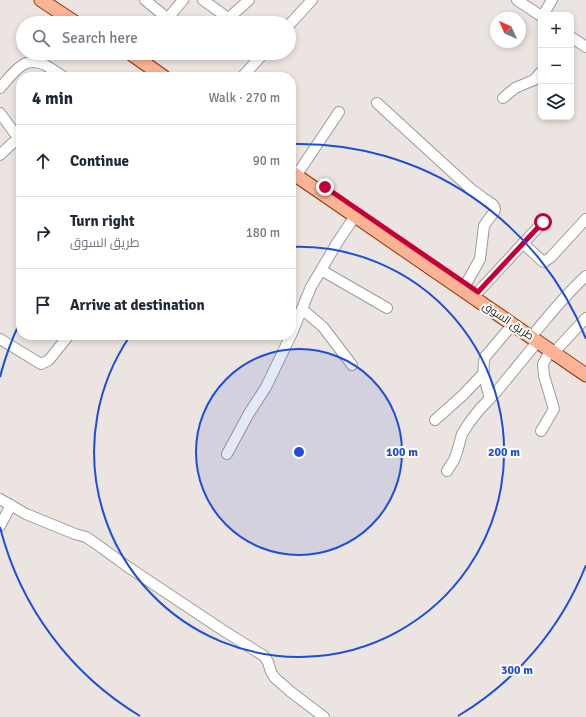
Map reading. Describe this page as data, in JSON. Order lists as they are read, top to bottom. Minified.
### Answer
{"streets":{"main road":["طريق السوق"]},"north":"top left","page":{"map_buttons":["+","−"],"search":"Search here","heading":["4 min","Walk · 270 m"],"list":[["Continue","90 m"],["Turn right","طريق السوق","180 m"],"Arrive at destination"]},"rings":["100 m","200 m","300 m"]}
